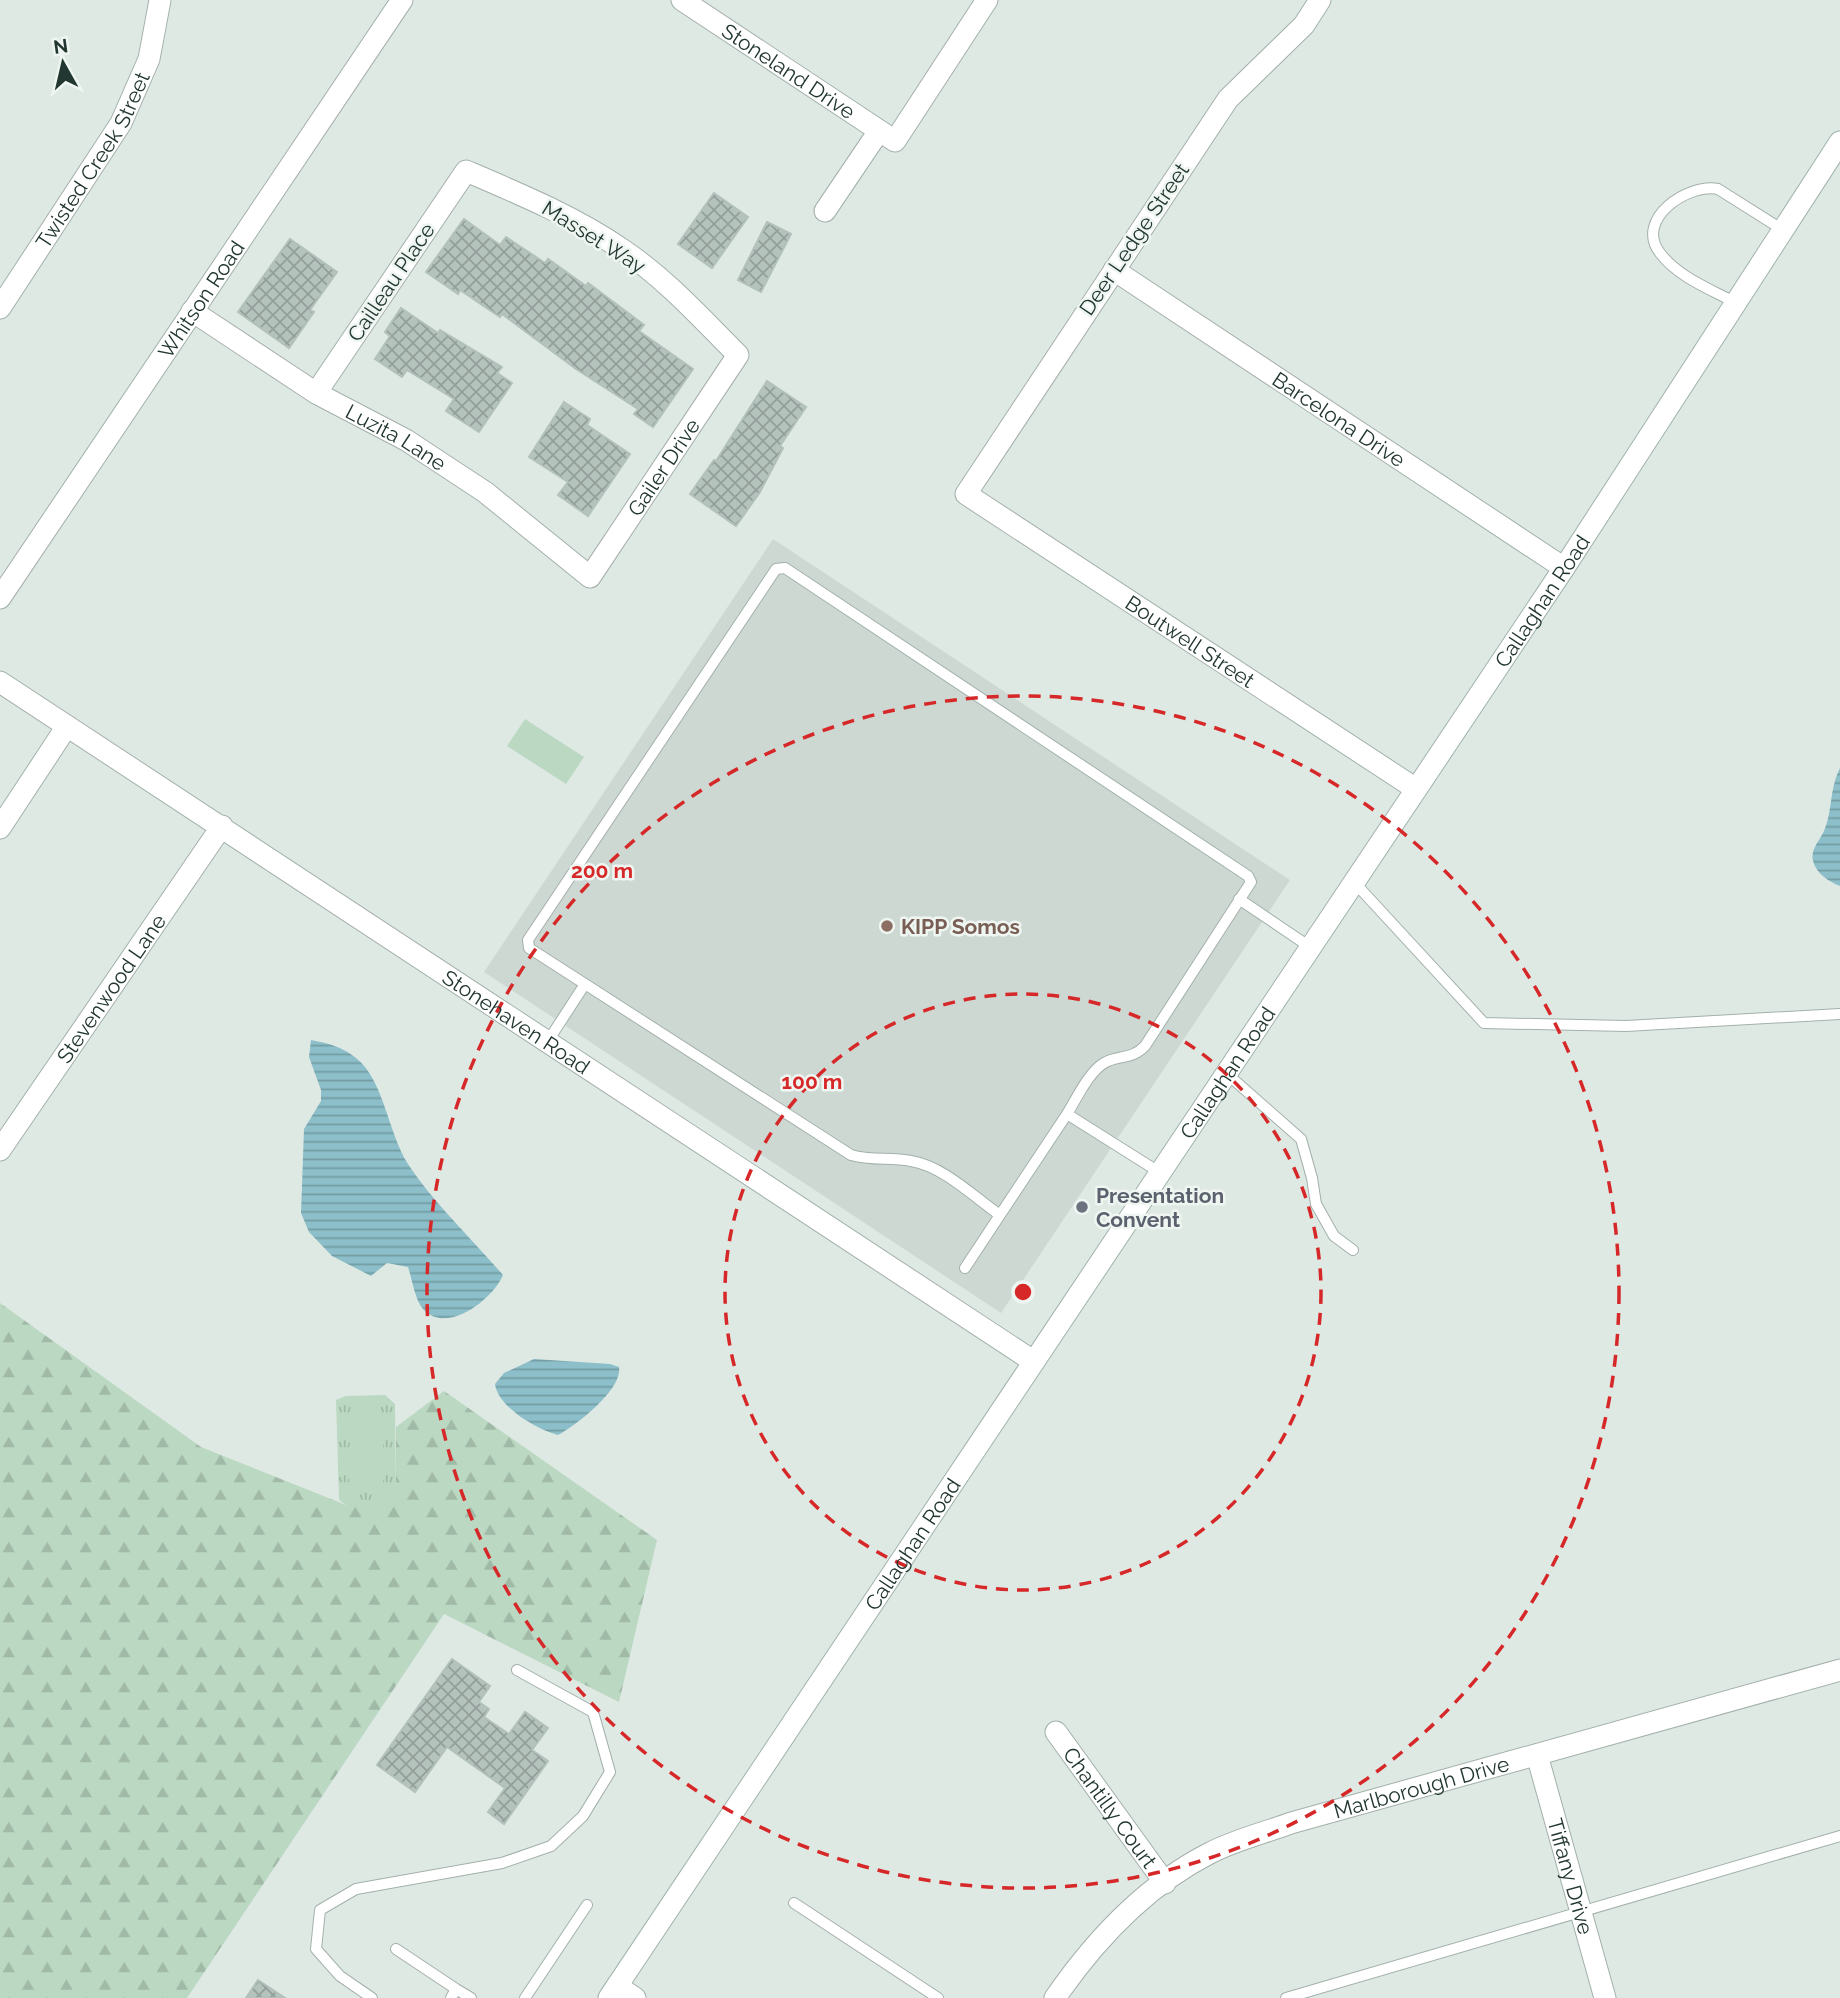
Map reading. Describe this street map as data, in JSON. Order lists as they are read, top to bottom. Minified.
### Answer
{"streets":{"street":["Stoneland Drive","Twisted Creek Street","Masset Way","Deer Ledge Street","Cailleau Place","Whitson Road","Barcelona Drive","Luzita Lane","Gailer Drive","Callaghan Road","Boutwell Street","Stevenwood Lane","Stonehaven Road","Marlborough Drive","Chantilly Court","Tiffany Drive"]},"crossings":[["Masset Way","Cailleau Place"],["Masset Way","Gailer Drive"],["Deer Ledge Street","Barcelona Drive"],["Deer Ledge Street","Boutwell Street"],["Cailleau Place","Luzita Lane"],["Whitson Road","Luzita Lane"],["Barcelona Drive","Callaghan Road"],["Luzita Lane","Gailer Drive"],["Callaghan Road","Boutwell Street"],["Callaghan Road","Stonehaven Road"],["Stevenwood Lane","Stonehaven Road"],["Marlborough Drive","Chantilly Court"],["Marlborough Drive","Tiffany Drive"]],"places":["KIPP Somos","Presentation Convent"],"north":"top","rings":["200 m","100 m"]}
